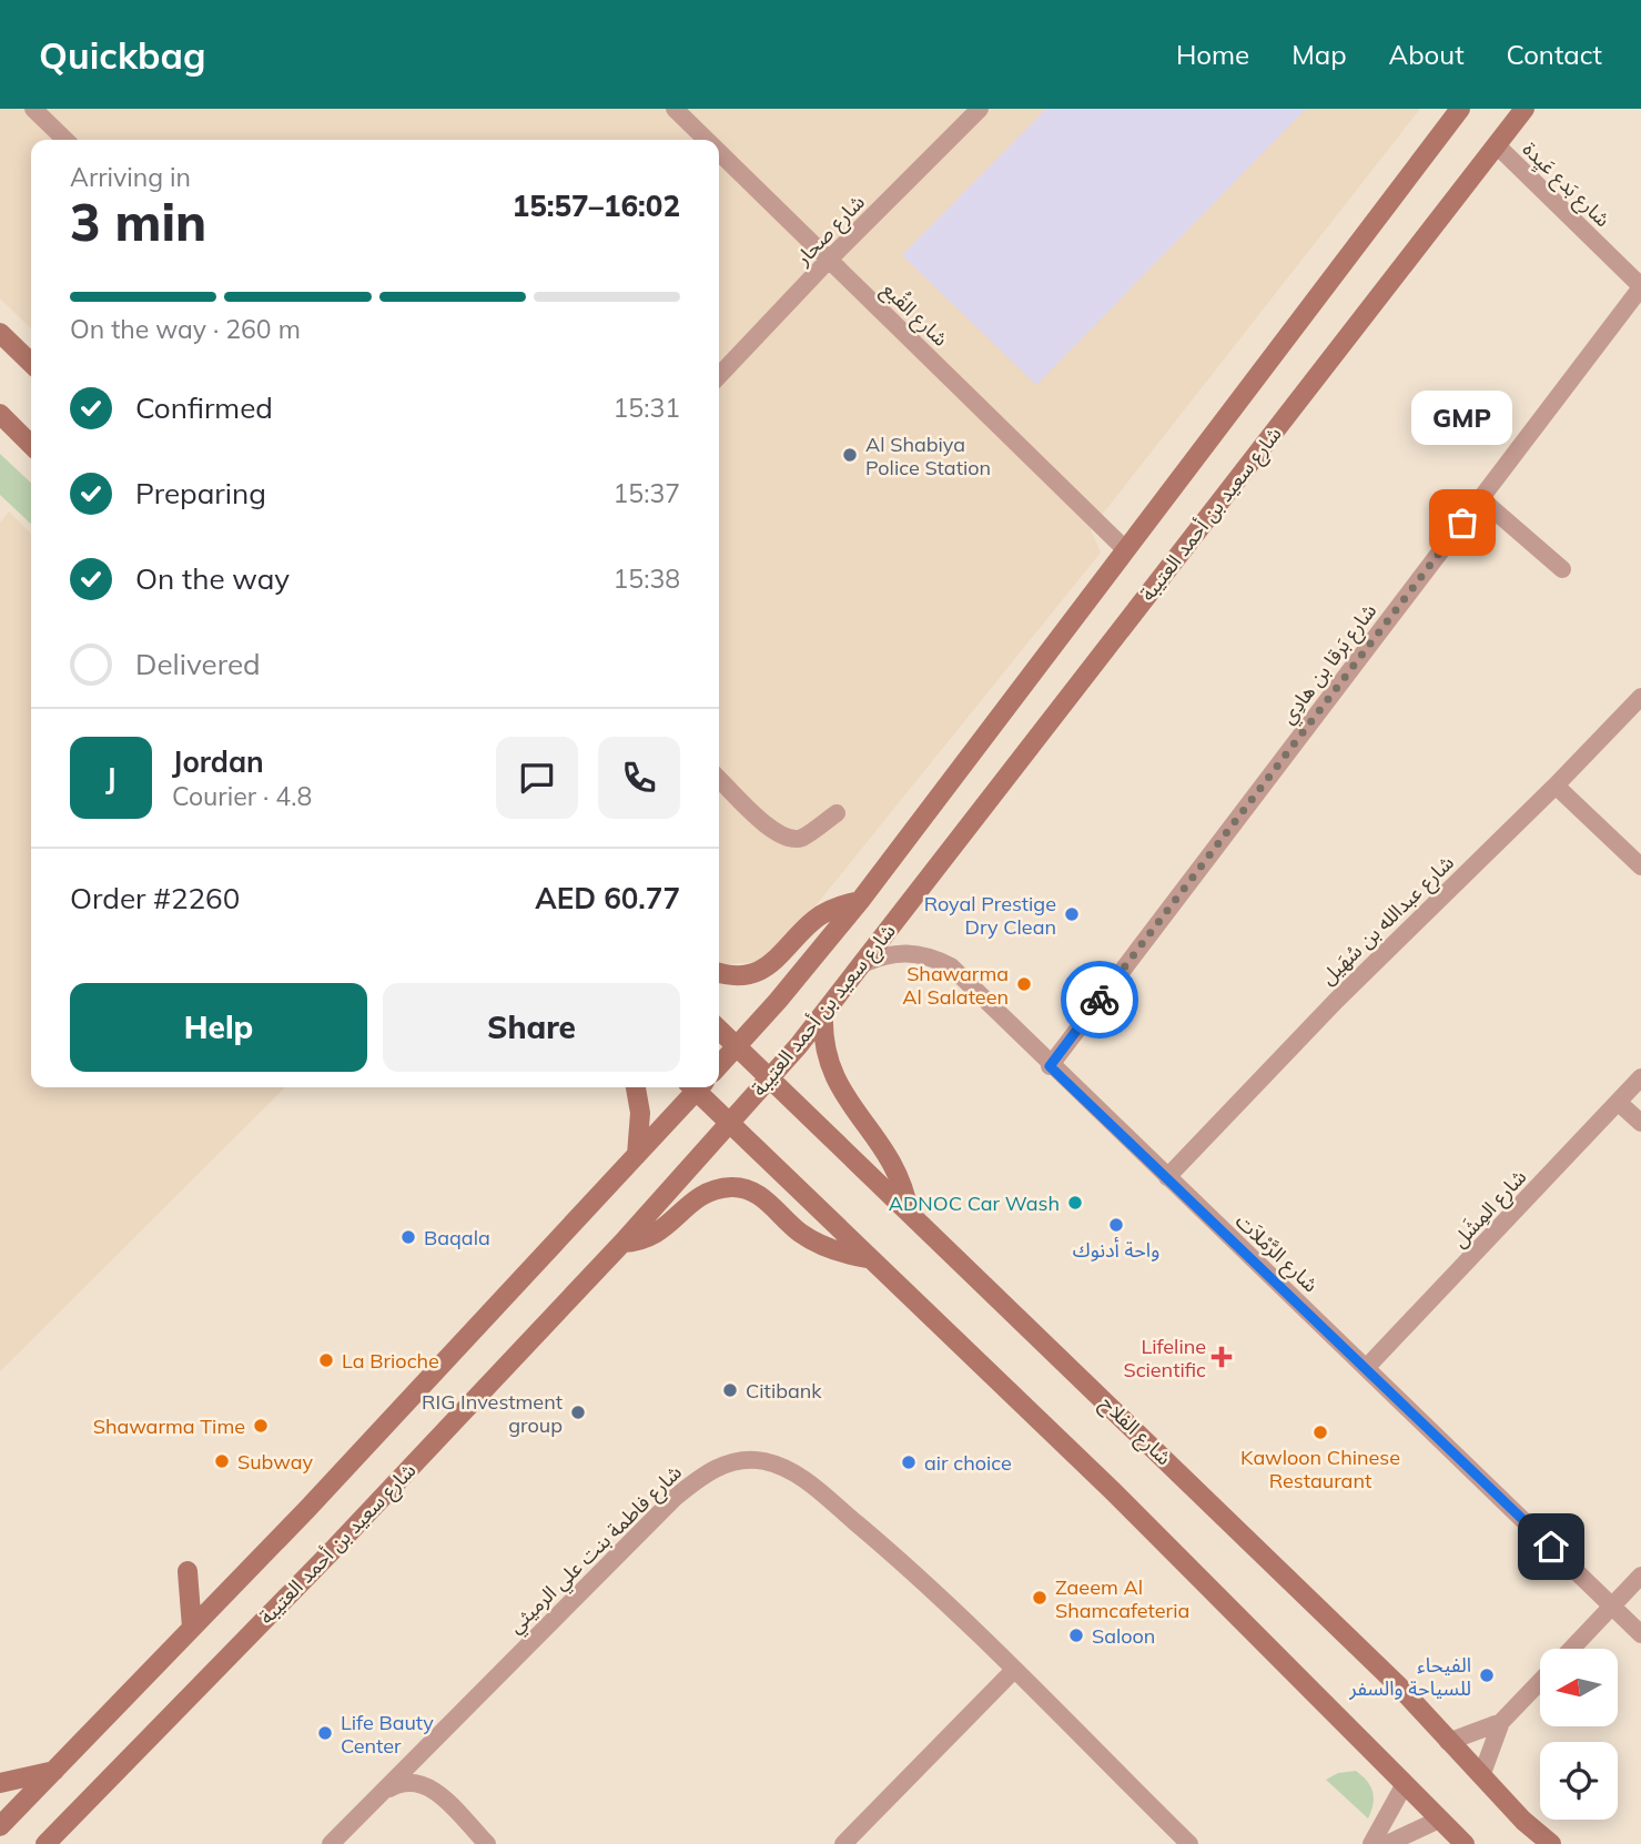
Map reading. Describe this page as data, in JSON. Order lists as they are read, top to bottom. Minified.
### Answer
{"streets":{"main road":["شارع سعيد بن أحمد العتيبة","شارع الفلاح"],"street":["شارع بَدع عَيِدة","شارع صحار","شارع القُبع","شارع بَرقا بن هادِي","شارع عبدالله بن سُهَيل","شارع المِشَل","شارع الرَّمْلاَت","شارع فاطمة بنت علي الرميثي"]},"crossings":[["شارع بَدع عَيِدة","شارع سعيد بن أحمد العتيبة"],["شارع بَدع عَيِدة","شارع بَرقا بن هادِي"],["شارع صحار","شارع القُبع"],["شارع القُبع","شارع سعيد بن أحمد العتيبة"],["شارع سعيد بن أحمد العتيبة","شارع الرَّمْلاَت"],["شارع سعيد بن أحمد العتيبة","شارع الفلاح"],["شارع بَرقا بن هادِي","شارع الرَّمْلاَت"],["شارع عبدالله بن سُهَيل","شارع الرَّمْلاَت"],["شارع المِشَل","شارع الرَّمْلاَت"]],"places":{"other":["Al Shabiya Police Station","GMP","Royal Prestige Dry Clean","Shawarma Al Salateen","ADNOC Car Wash","واحة أدنوك","Baqala","La Brioche","Citibank","RIG Investment group","Shawarma Time","Kawloon Chinese Restaurant","Subway","air choice","Zaeem Al Shamcafeteria","Saloon","الفيحاء للسياحة والسفر","Life Bauty Center"],"health":["Lifeline Scientific"]},"north":"left","page":{"header":"Quickbag","nav":["Home","Map","About","Contact"],"heading":["3 min","Arriving in","15:57–16:02"],"panel":["Jordan","Courier · 4.8","Order #2260","AED 60.77"],"bar":"On the way · 260 m","list":[["Confirmed","15:31"],["Preparing","15:37"],["On the way","15:38"],"Delivered"],"bubble":"GMP","round":"J","buttons":["Help","Share"]}}
